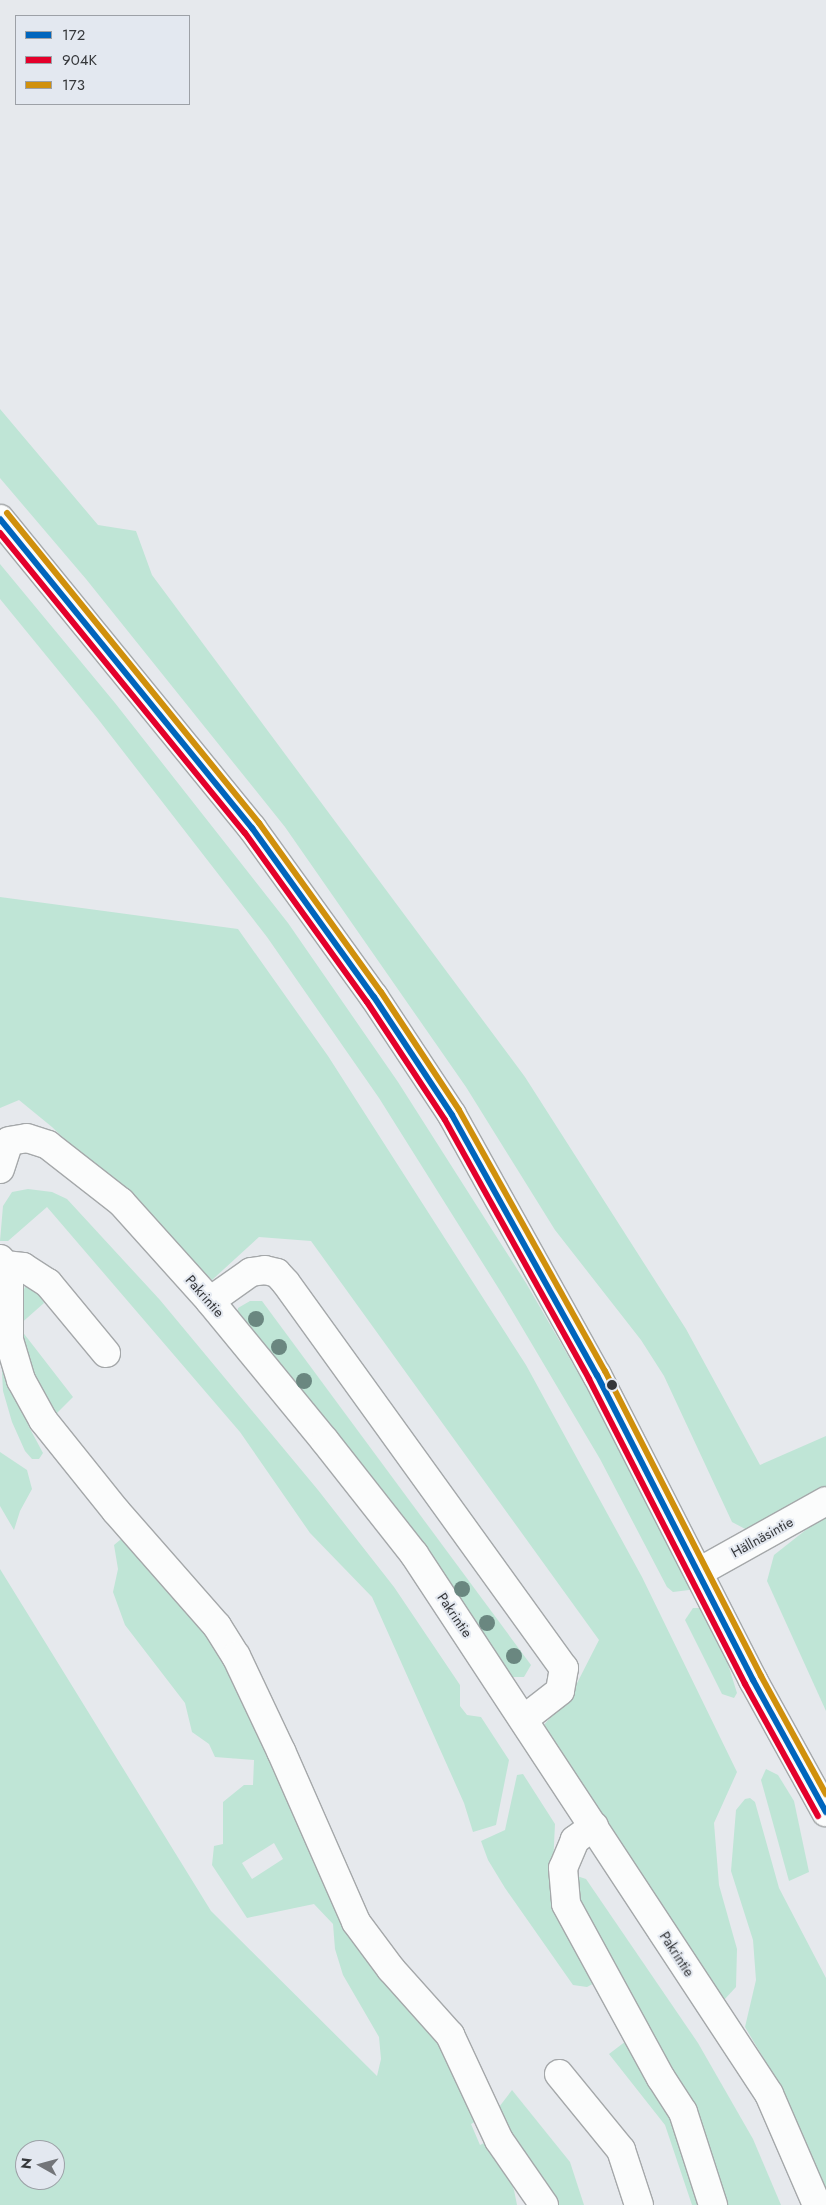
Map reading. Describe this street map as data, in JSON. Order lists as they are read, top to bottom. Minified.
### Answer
{"streets":{"street":["Pakrintie","Hällnäsintie"]},"lines":["transit line 173","transit line 172","transit line 904K"],"legend":["172","904K","173"],"north":"left"}
